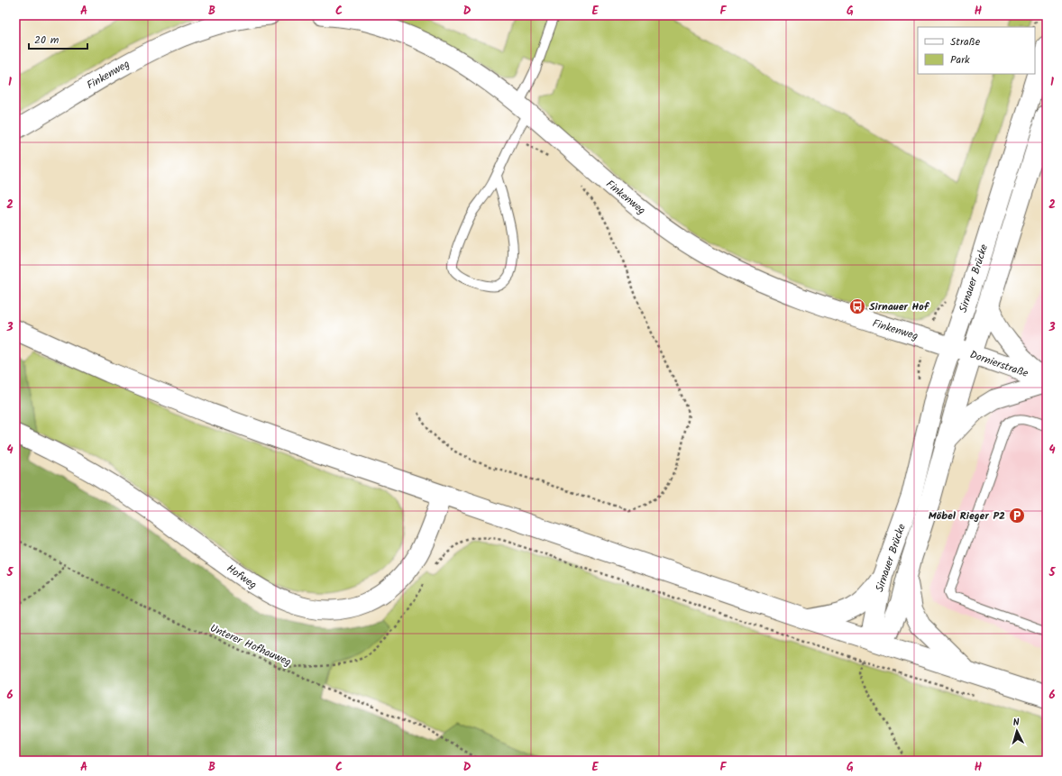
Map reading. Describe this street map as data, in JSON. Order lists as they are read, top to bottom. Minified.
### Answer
{"streets":{"main road":["Sirnauer Brücke"],"street":["Finkenweg","Dornierstraße","Hofweg"],"path":["Unterer Hofhauweg"]},"crossings":[["Finkenweg","Sirnauer Brücke"],["Finkenweg","Dornierstraße"],["Sirnauer Brücke","Dornierstraße"]],"places":{"bus stop":["Sirnauer Hof"],"parking":["Möbel Rieger P2"]},"legend":["Straße","Park"],"scale_bar":"20 m","north":"top","grid":{"columns":["A","B","C","D","E","F","G","H"],"rows":["1","2","3","4","5","6"]}}
